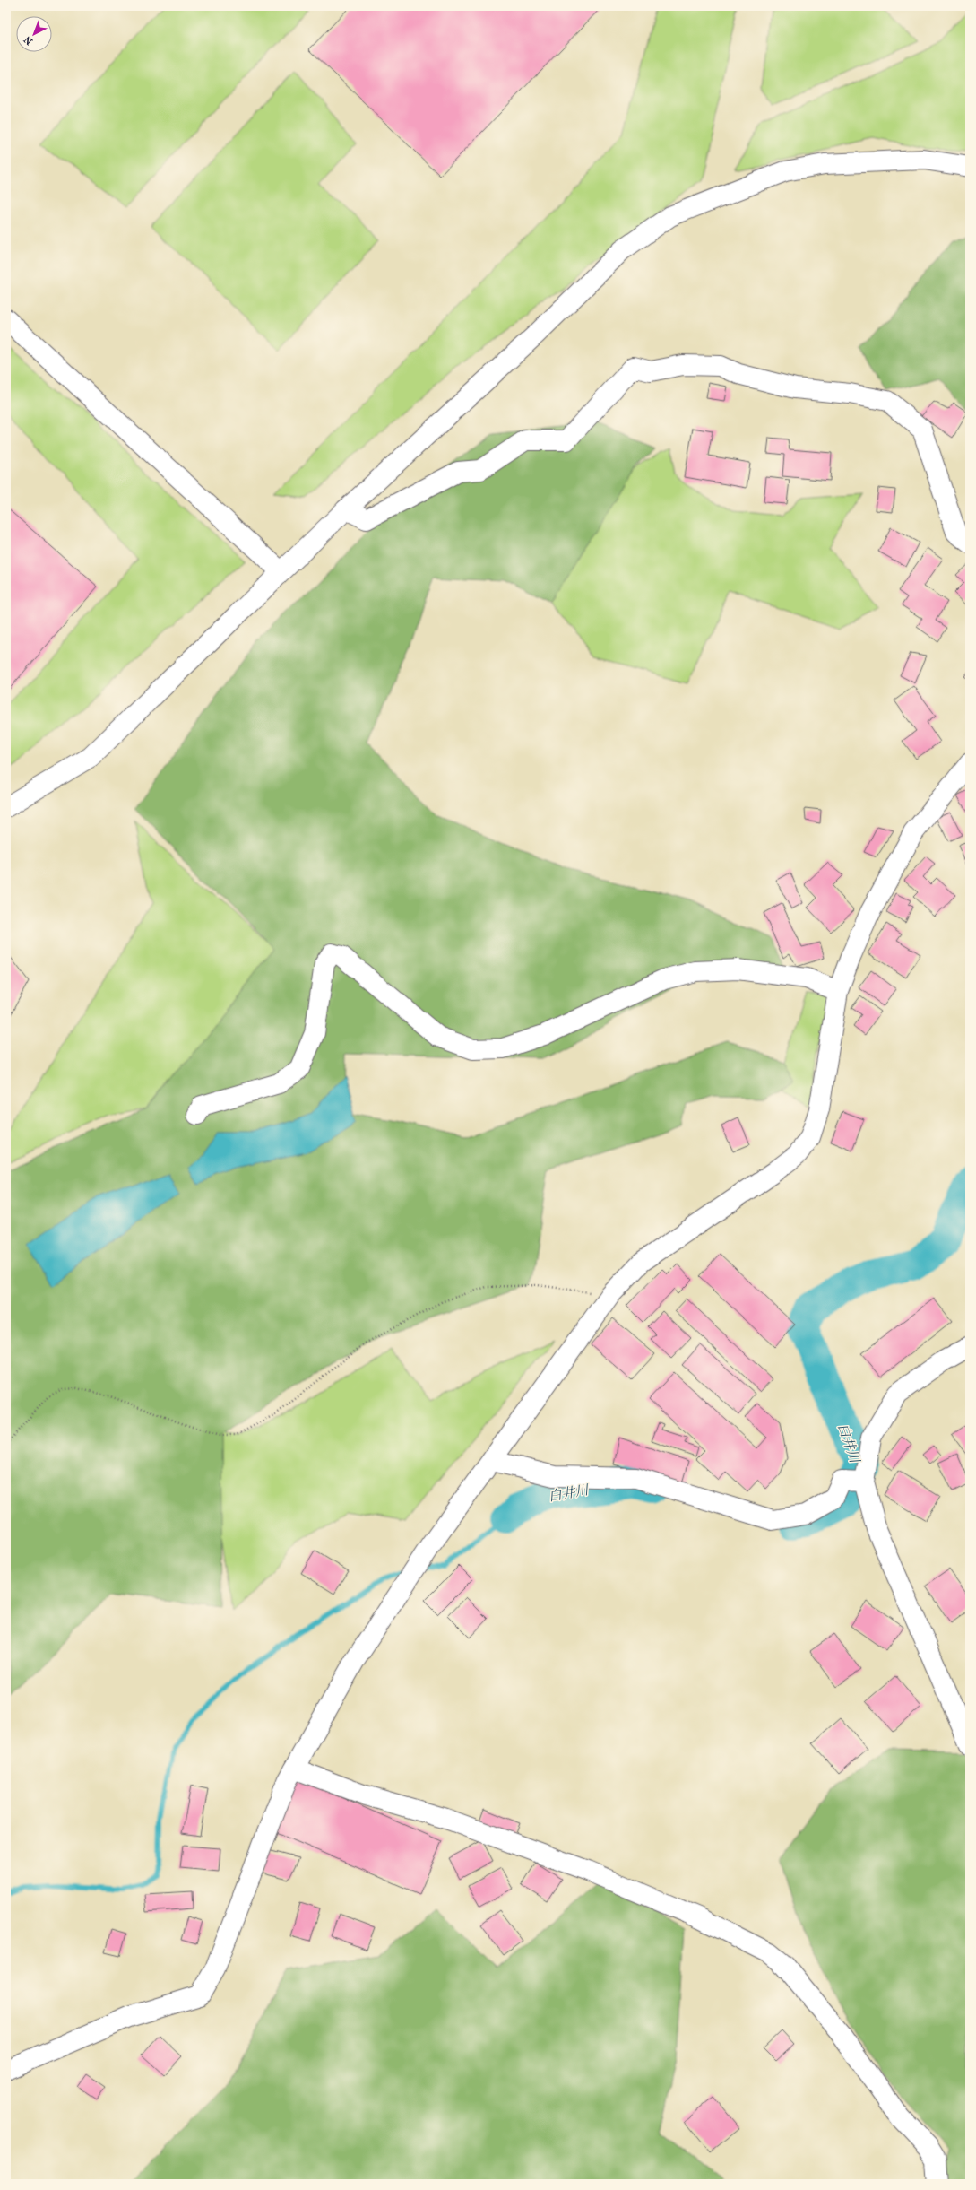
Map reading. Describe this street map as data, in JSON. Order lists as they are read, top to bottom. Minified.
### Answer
{"water":["白井川"],"north":"bottom left"}
